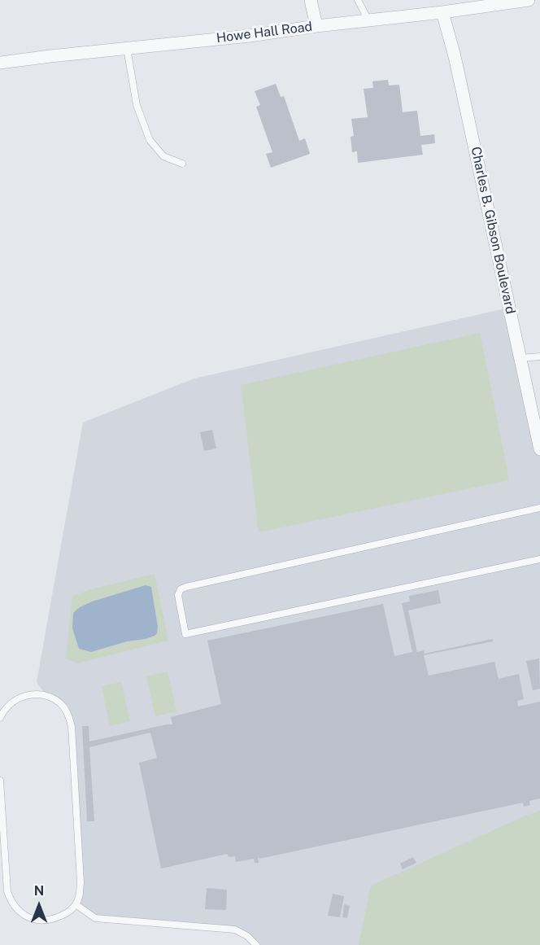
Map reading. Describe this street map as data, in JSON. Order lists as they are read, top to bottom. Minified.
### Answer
{"streets":{"street":["Howe Hall Road","Charles B. Gibson Boulevard"]},"crossings":[["Howe Hall Road","Charles B. Gibson Boulevard"]],"north":"top"}
